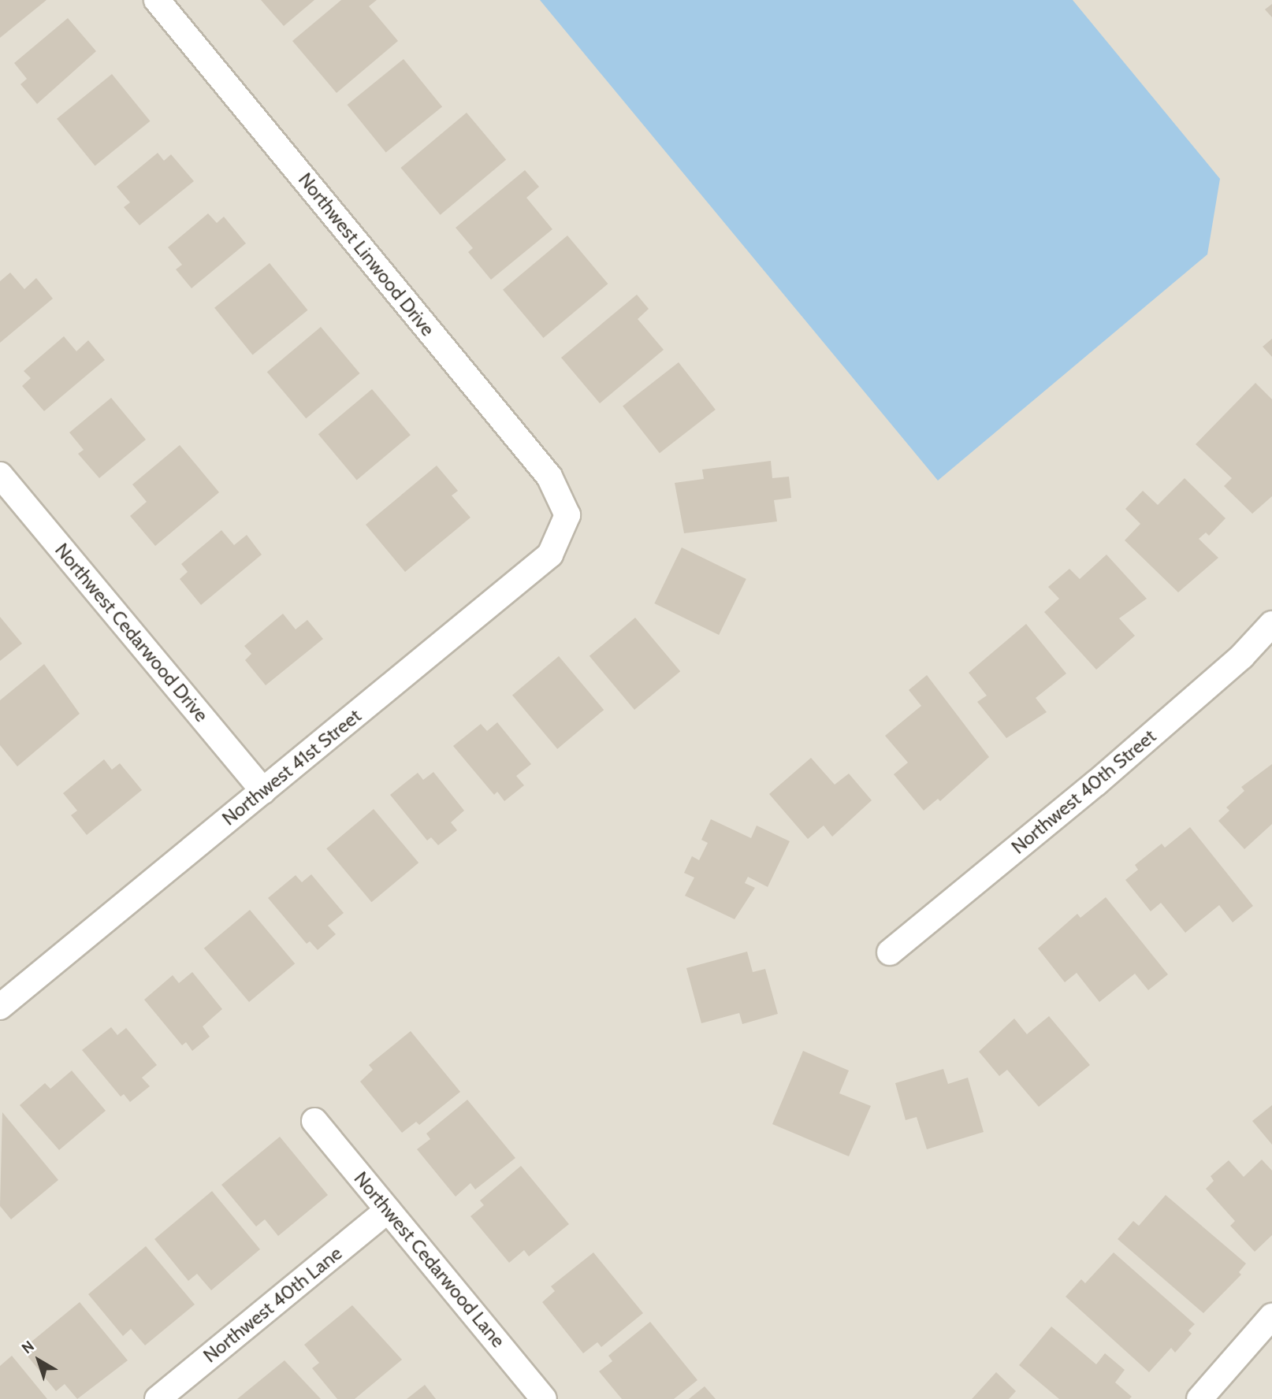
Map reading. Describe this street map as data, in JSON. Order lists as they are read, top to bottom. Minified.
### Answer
{"streets":{"street":["Northwest Linwood Drive","Northwest Cedarwood Drive","Northwest 41st Street","Northwest 40th Street","Northwest Cedarwood Lane","Northwest 40th Lane"]},"crossings":[["Northwest Linwood Drive","Northwest 41st Street"],["Northwest Cedarwood Drive","Northwest 41st Street"],["Northwest Cedarwood Lane","Northwest 40th Lane"]],"north":"top left"}
